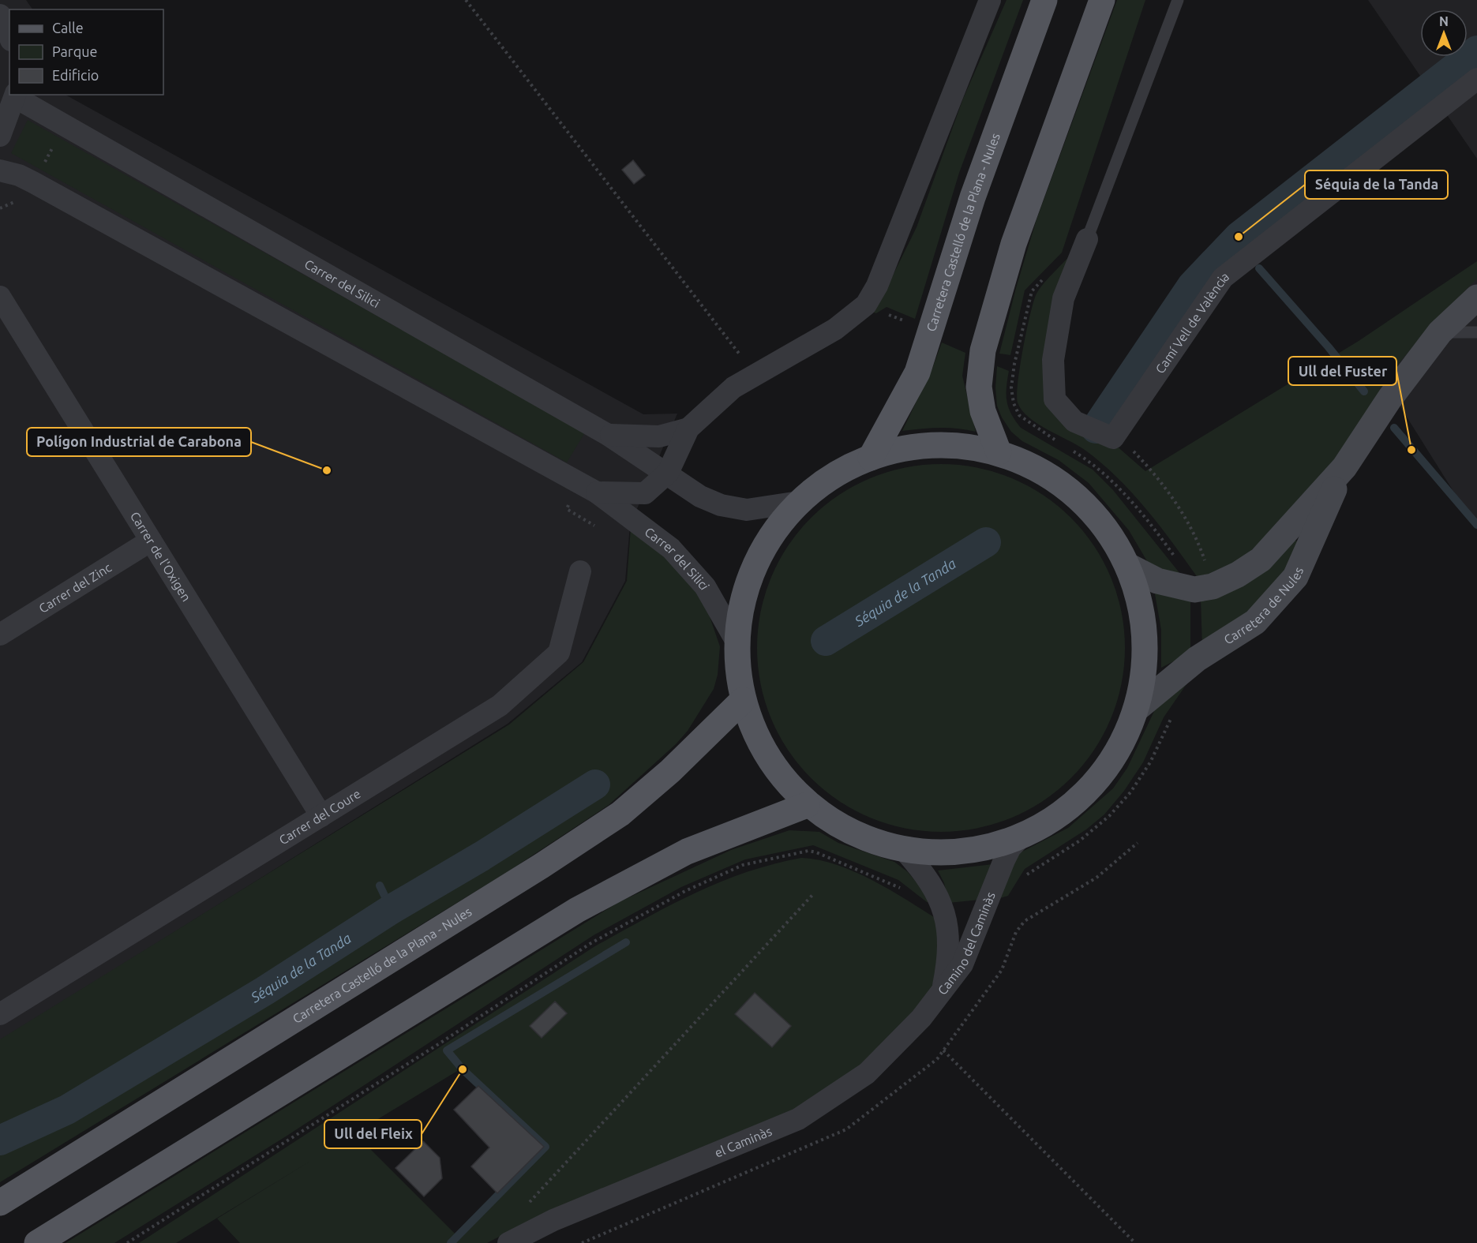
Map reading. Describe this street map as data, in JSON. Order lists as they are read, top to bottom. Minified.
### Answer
{"streets":{"main road":["Carretera Castelló de la Plana - Nules","Carretera de Nules"],"street":["Carrer del Silici","Camí Vell de València","Carrer de l'Oxigen","Carrer del Zinc","Carrer del Coure","Camino del Caminàs","el Caminàs"]},"crossings":[["Carrer de l'Oxigen","Carrer del Zinc"],["Carrer de l'Oxigen","Carrer del Coure"],["Camino del Caminàs","el Caminàs"]],"water":["Séquia de la Tanda"],"places":["Séquia de la Tanda","Ull del Fuster","Polígon Industrial de Carabona","Ull del Fleix"],"legend":["Calle","Parque","Edificio"],"north":"top"}
